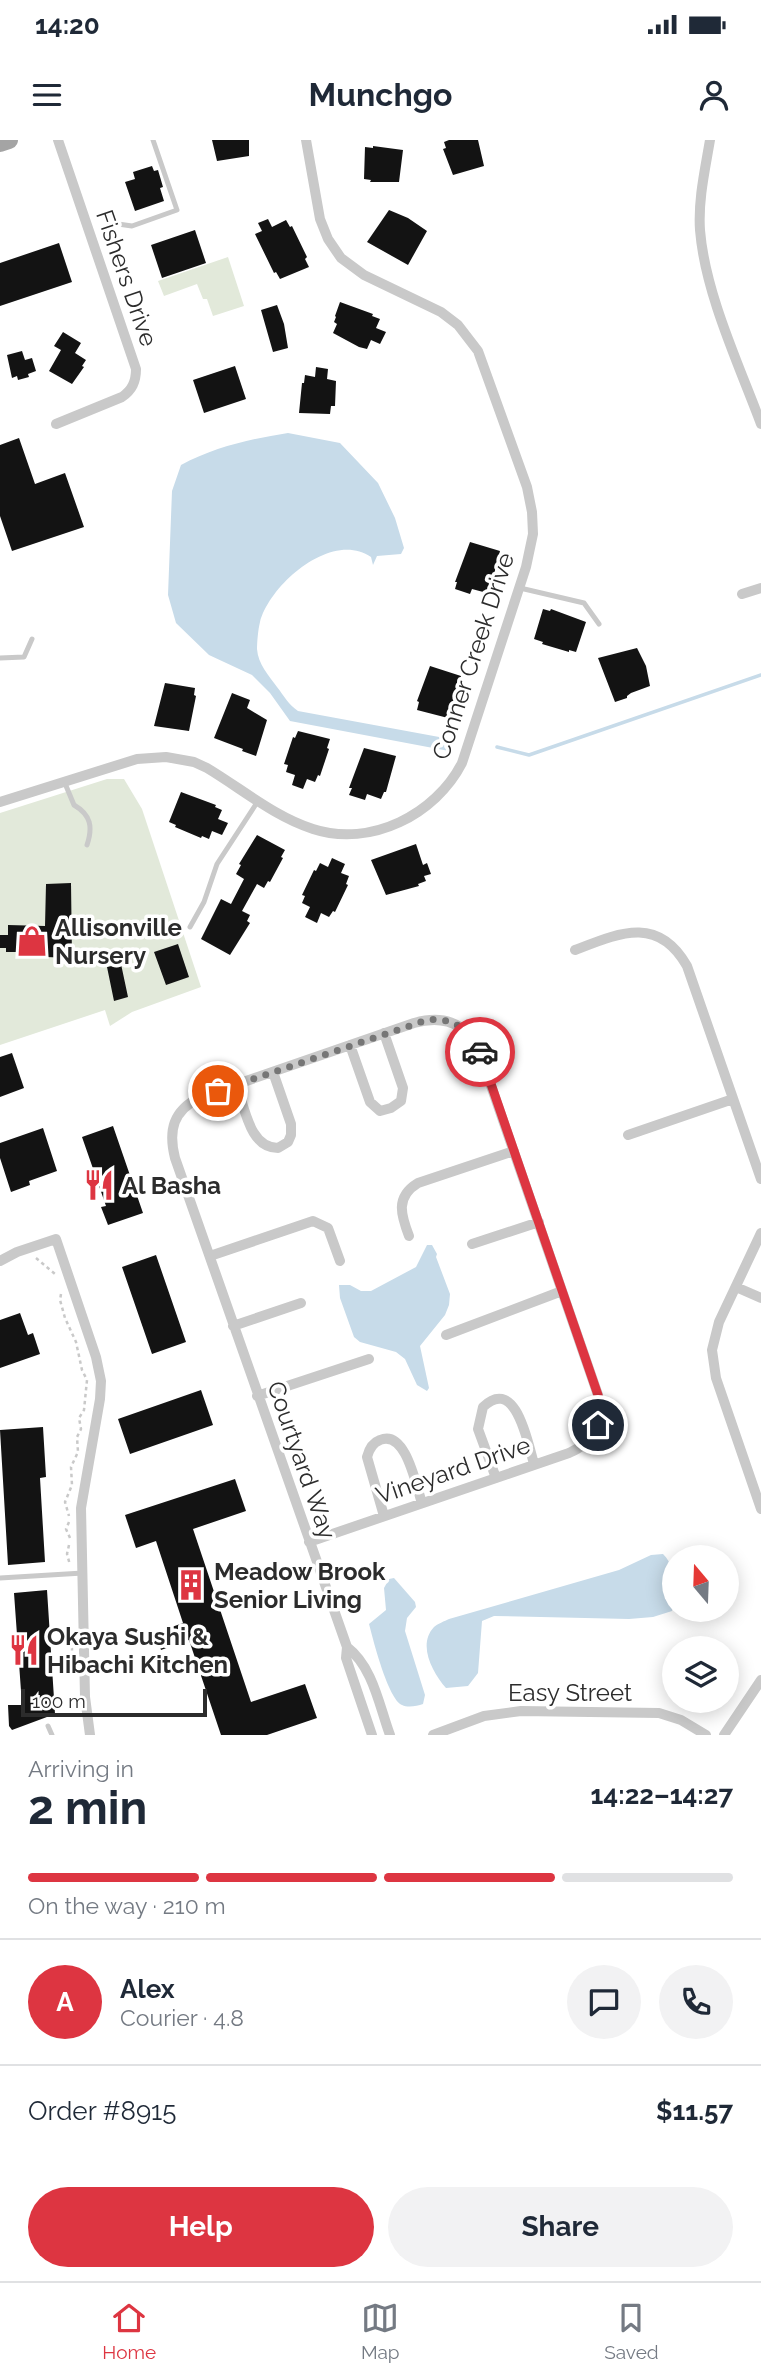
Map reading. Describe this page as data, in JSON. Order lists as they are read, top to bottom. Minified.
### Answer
{"streets":{"street":["Fishers Drive","Conner Creek Drive","Courtyard Way","Vineyard Drive","Easy Street"]},"crossings":[["Courtyard Way","Vineyard Drive"]],"places":{"shop":["Allisonville Nursery"],"restaurant":["Al Basha","Okaya Sushi & Hibachi Kitchen"],"building":["Meadow Brook Senior Living"]},"scale_bar":"100 m","north":"top","page":{"status":"14:20","header":"Munchgo","scale":"100 m","heading":["2 min","Arriving in","14:22–14:27"],"panel":["Alex","Courier · 4.8","Order #8915","$11.57"],"bar":"On the way · 210 m","round":"A","buttons":["Help","Share"],"tabs":["Home","Map","Saved"]}}
